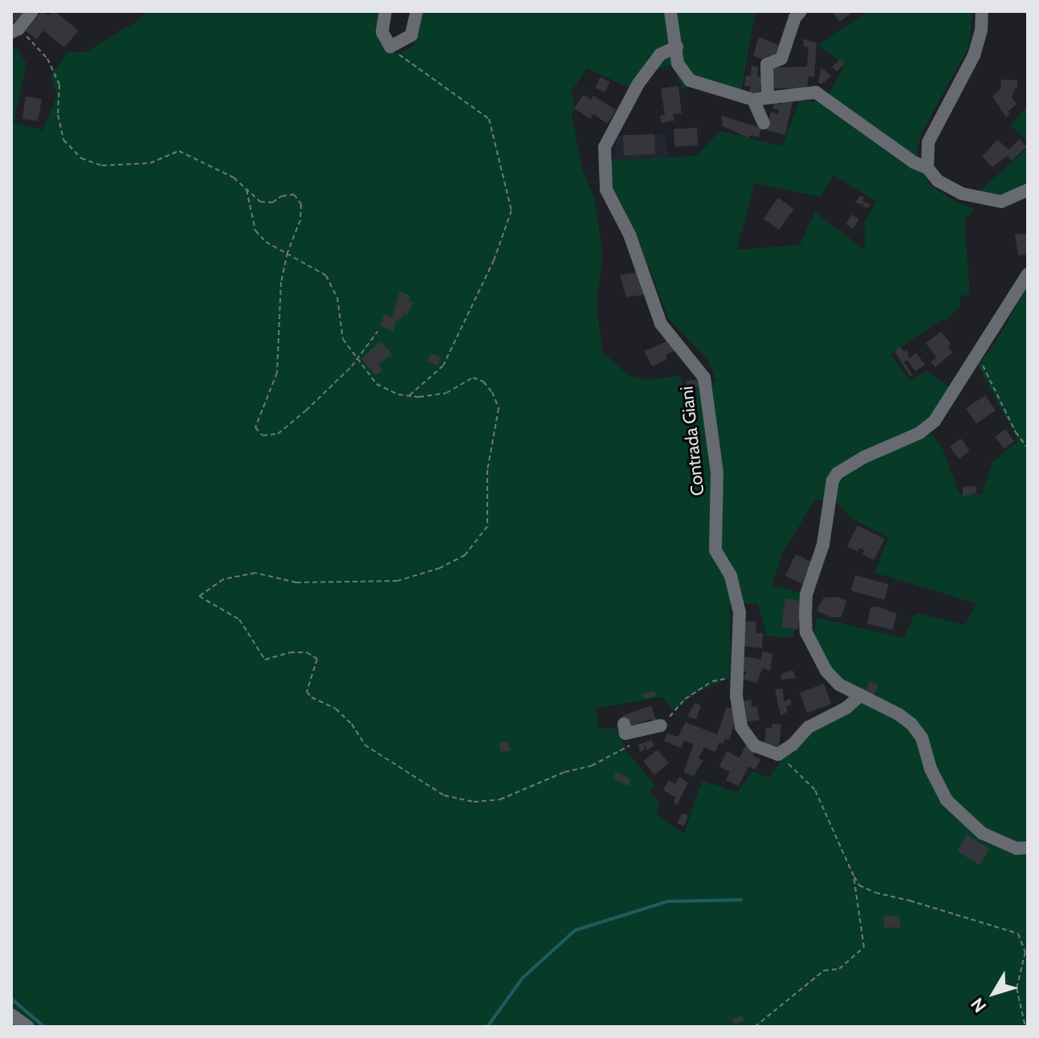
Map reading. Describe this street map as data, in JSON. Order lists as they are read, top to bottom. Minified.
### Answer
{"streets":{"street":["Contrada Giani"]},"north":"bottom left"}
